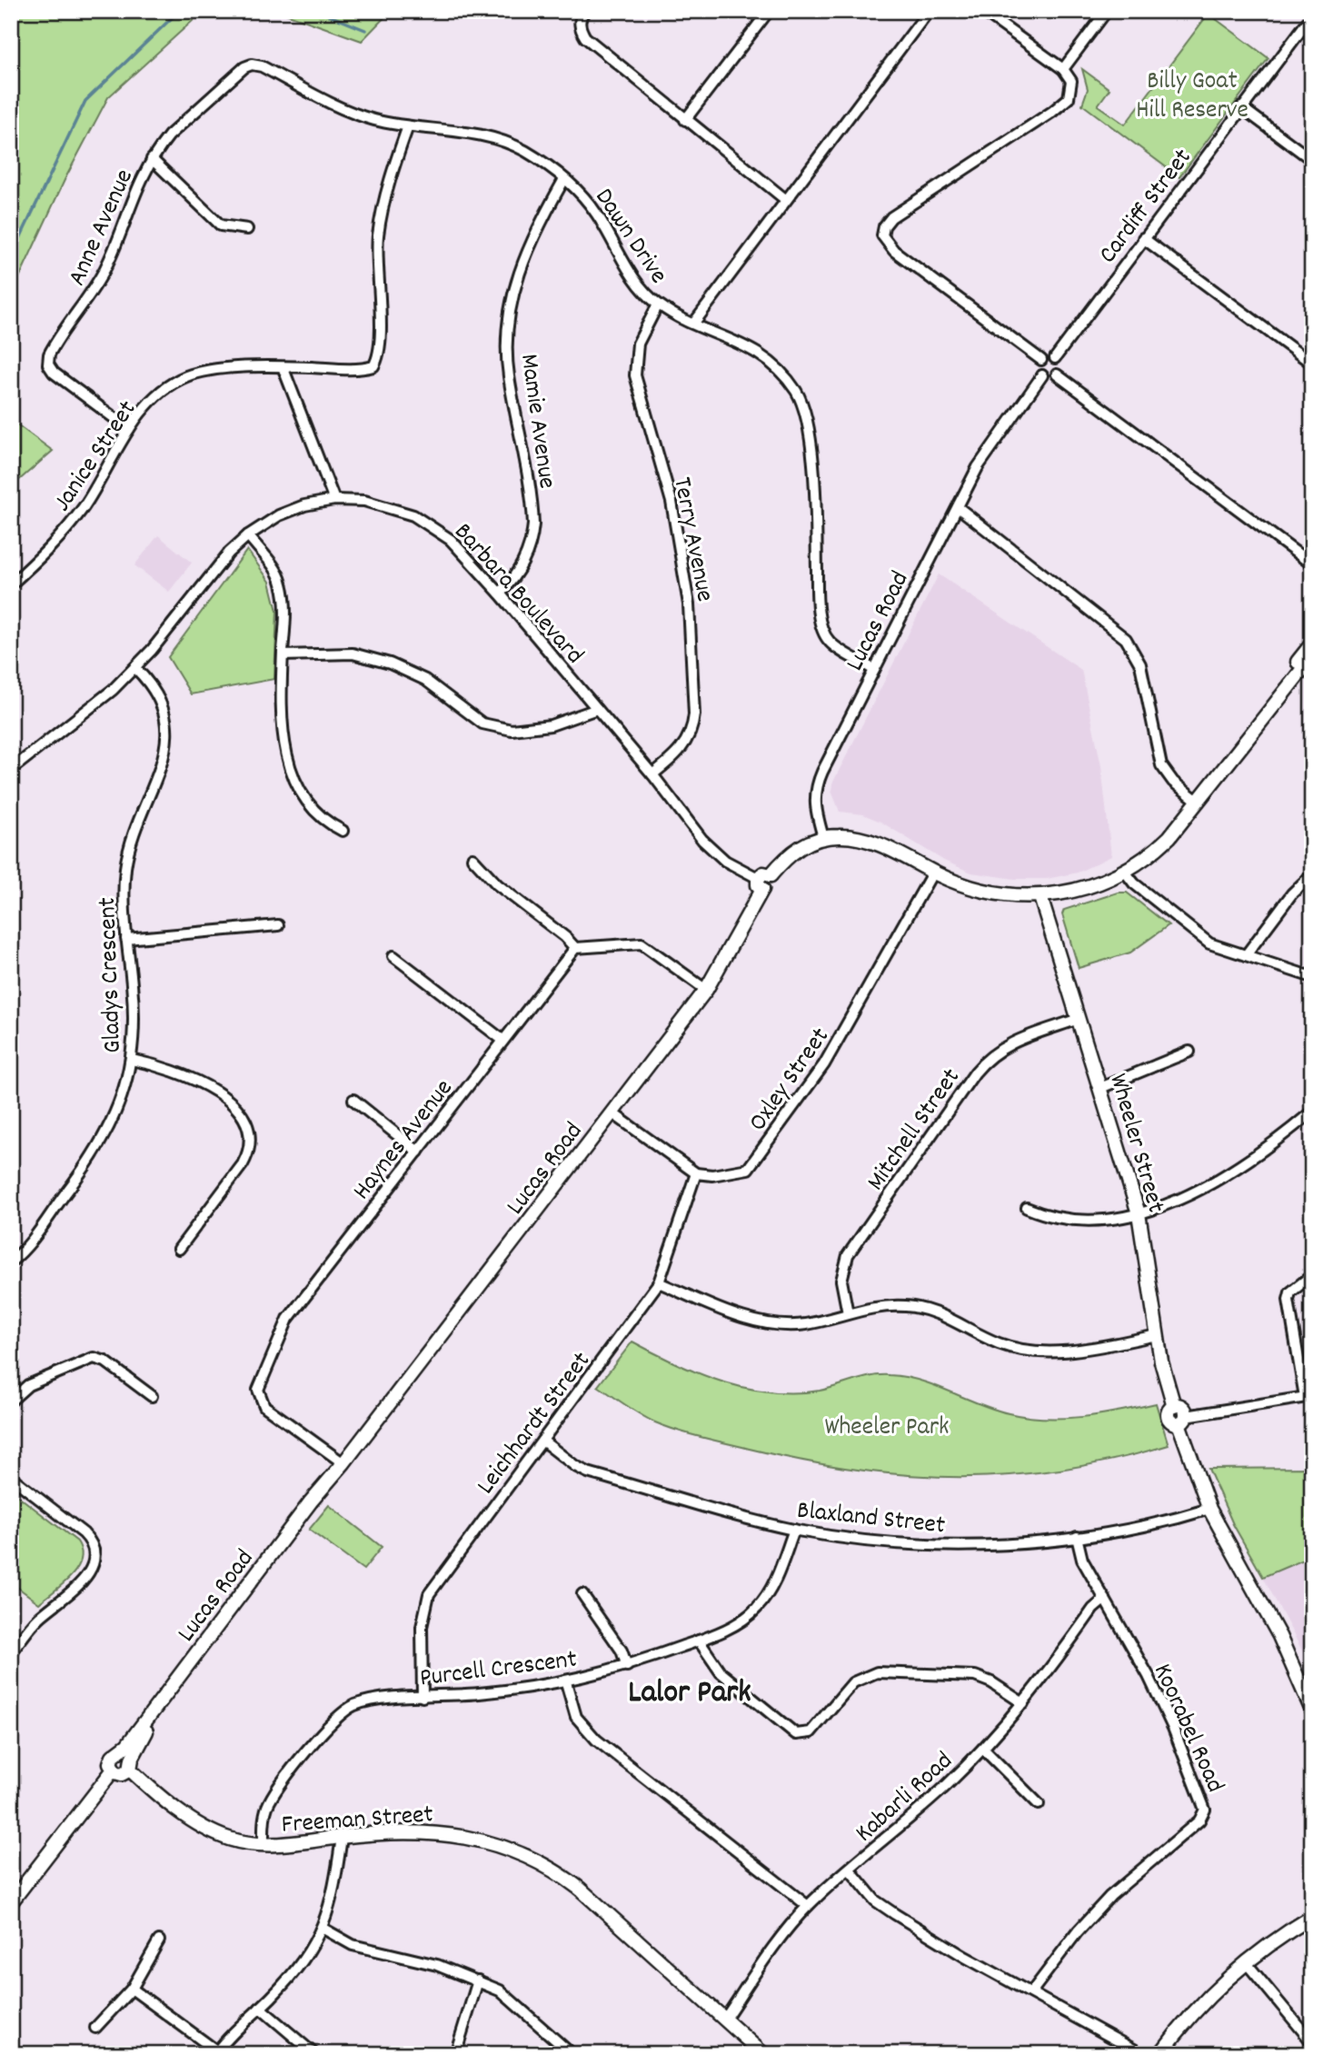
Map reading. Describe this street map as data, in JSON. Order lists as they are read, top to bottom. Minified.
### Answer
{"streets":{"street":["Cardiff Street","Anne Avenue","Dawn Drive","Mamie Avenue","Janice Street","Terry Avenue","Barbara Boulevard","Lucas Road","Gladys Crescent","Oxley Street","Mitchell Street","Haynes Avenue","Wheeler Street","Leichhardt Street","Blaxland Street","Purcell Crescent","Koorabel Road","Kabarli Road","Freeman Street"]},"crossings":[["Cardiff Street","Lucas Road"],["Anne Avenue","Dawn Drive"],["Anne Avenue","Janice Street"],["Dawn Drive","Mamie Avenue"],["Dawn Drive","Janice Street"],["Dawn Drive","Terry Avenue"],["Dawn Drive","Lucas Road"],["Mamie Avenue","Barbara Boulevard"],["Terry Avenue","Barbara Boulevard"],["Barbara Boulevard","Lucas Road"],["Barbara Boulevard","Gladys Crescent"],["Lucas Road","Haynes Avenue"],["Lucas Road","Freeman Street"],["Oxley Street","Leichhardt Street"],["Mitchell Street","Wheeler Street"],["Leichhardt Street","Blaxland Street"],["Leichhardt Street","Purcell Crescent"],["Blaxland Street","Purcell Crescent"],["Blaxland Street","Koorabel Road"],["Purcell Crescent","Freeman Street"],["Koorabel Road","Kabarli Road"],["Kabarli Road","Freeman Street"]],"districts":["Lalor Park"],"parks":["Billy Goat Hill Reserve","Wheeler Park"]}
